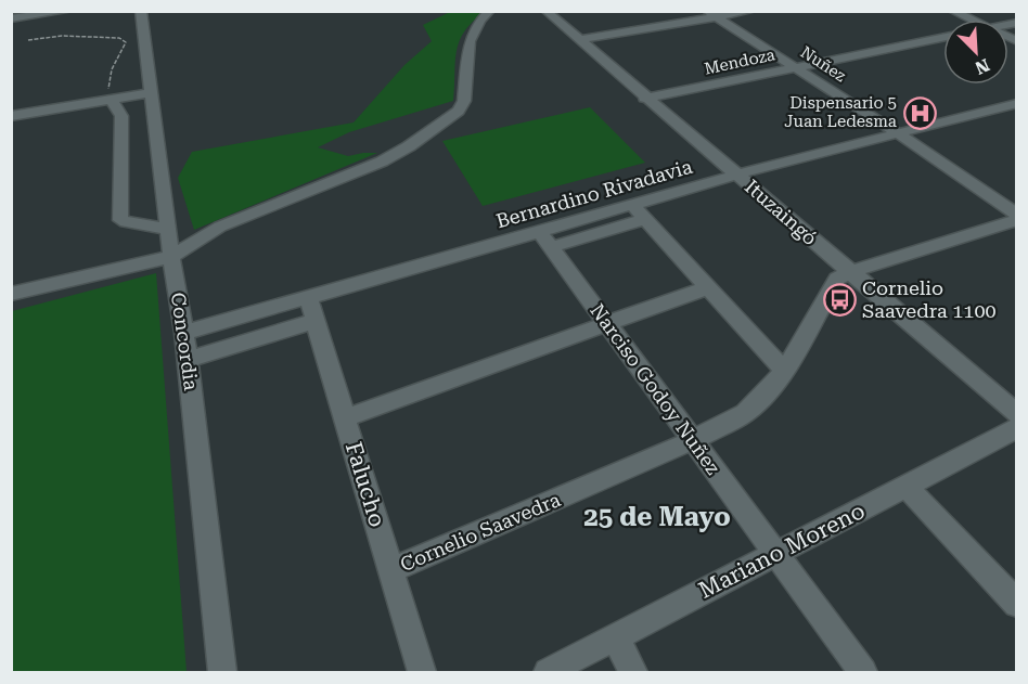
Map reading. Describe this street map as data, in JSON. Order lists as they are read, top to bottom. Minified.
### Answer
{"streets":{"street":["Mendoza","Nuñez","Bernardino Rivadavia","Ituzaingó","Concordia","Narciso Godoy Nuñez","Falucho","Cornelio Saavedra","Mariano Moreno"]},"crossings":[["Mendoza","Nuñez"],["Mendoza","Ituzaingó"],["Nuñez","Bernardino Rivadavia"],["Bernardino Rivadavia","Ituzaingó"],["Bernardino Rivadavia","Concordia"],["Bernardino Rivadavia","Narciso Godoy Nuñez"],["Bernardino Rivadavia","Falucho"],["Ituzaingó","Cornelio Saavedra"],["Narciso Godoy Nuñez","Cornelio Saavedra"],["Narciso Godoy Nuñez","Mariano Moreno"],["Falucho","Cornelio Saavedra"]],"districts":["25 de Mayo"],"places":{"hospital":["Dispensario 5 Juan Ledesma"],"bus stop":["Cornelio Saavedra 1100"]},"north":"bottom right"}
